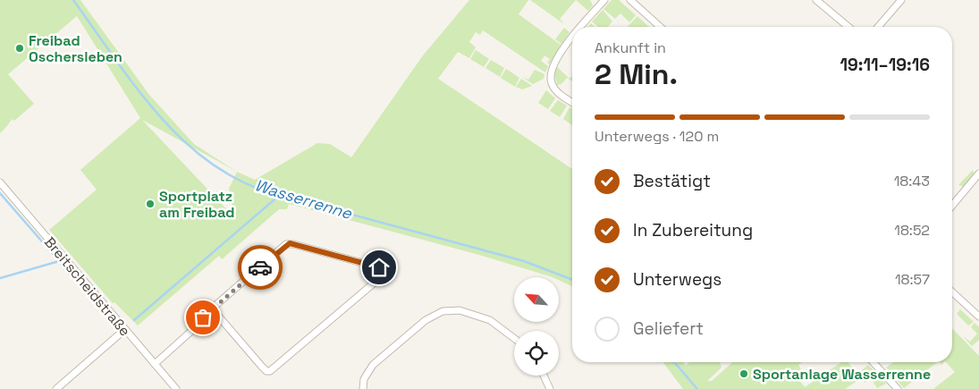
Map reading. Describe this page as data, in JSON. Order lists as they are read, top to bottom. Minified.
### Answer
{"streets":{"street":["Breitscheidstraße"]},"water":["Wasserrenne"],"places":["Freibad Oschersleben","Sportplatz am Freibad","Sportanlage Wasserrenne"],"north":"top left","page":{"heading":["2 Min.","Ankunft in","19:11–19:16"],"bar":"Unterwegs · 120 m","list":[["Bestätigt","18:43"],["In Zubereitung","18:52"],["Unterwegs","18:57"],"Geliefert"]}}
